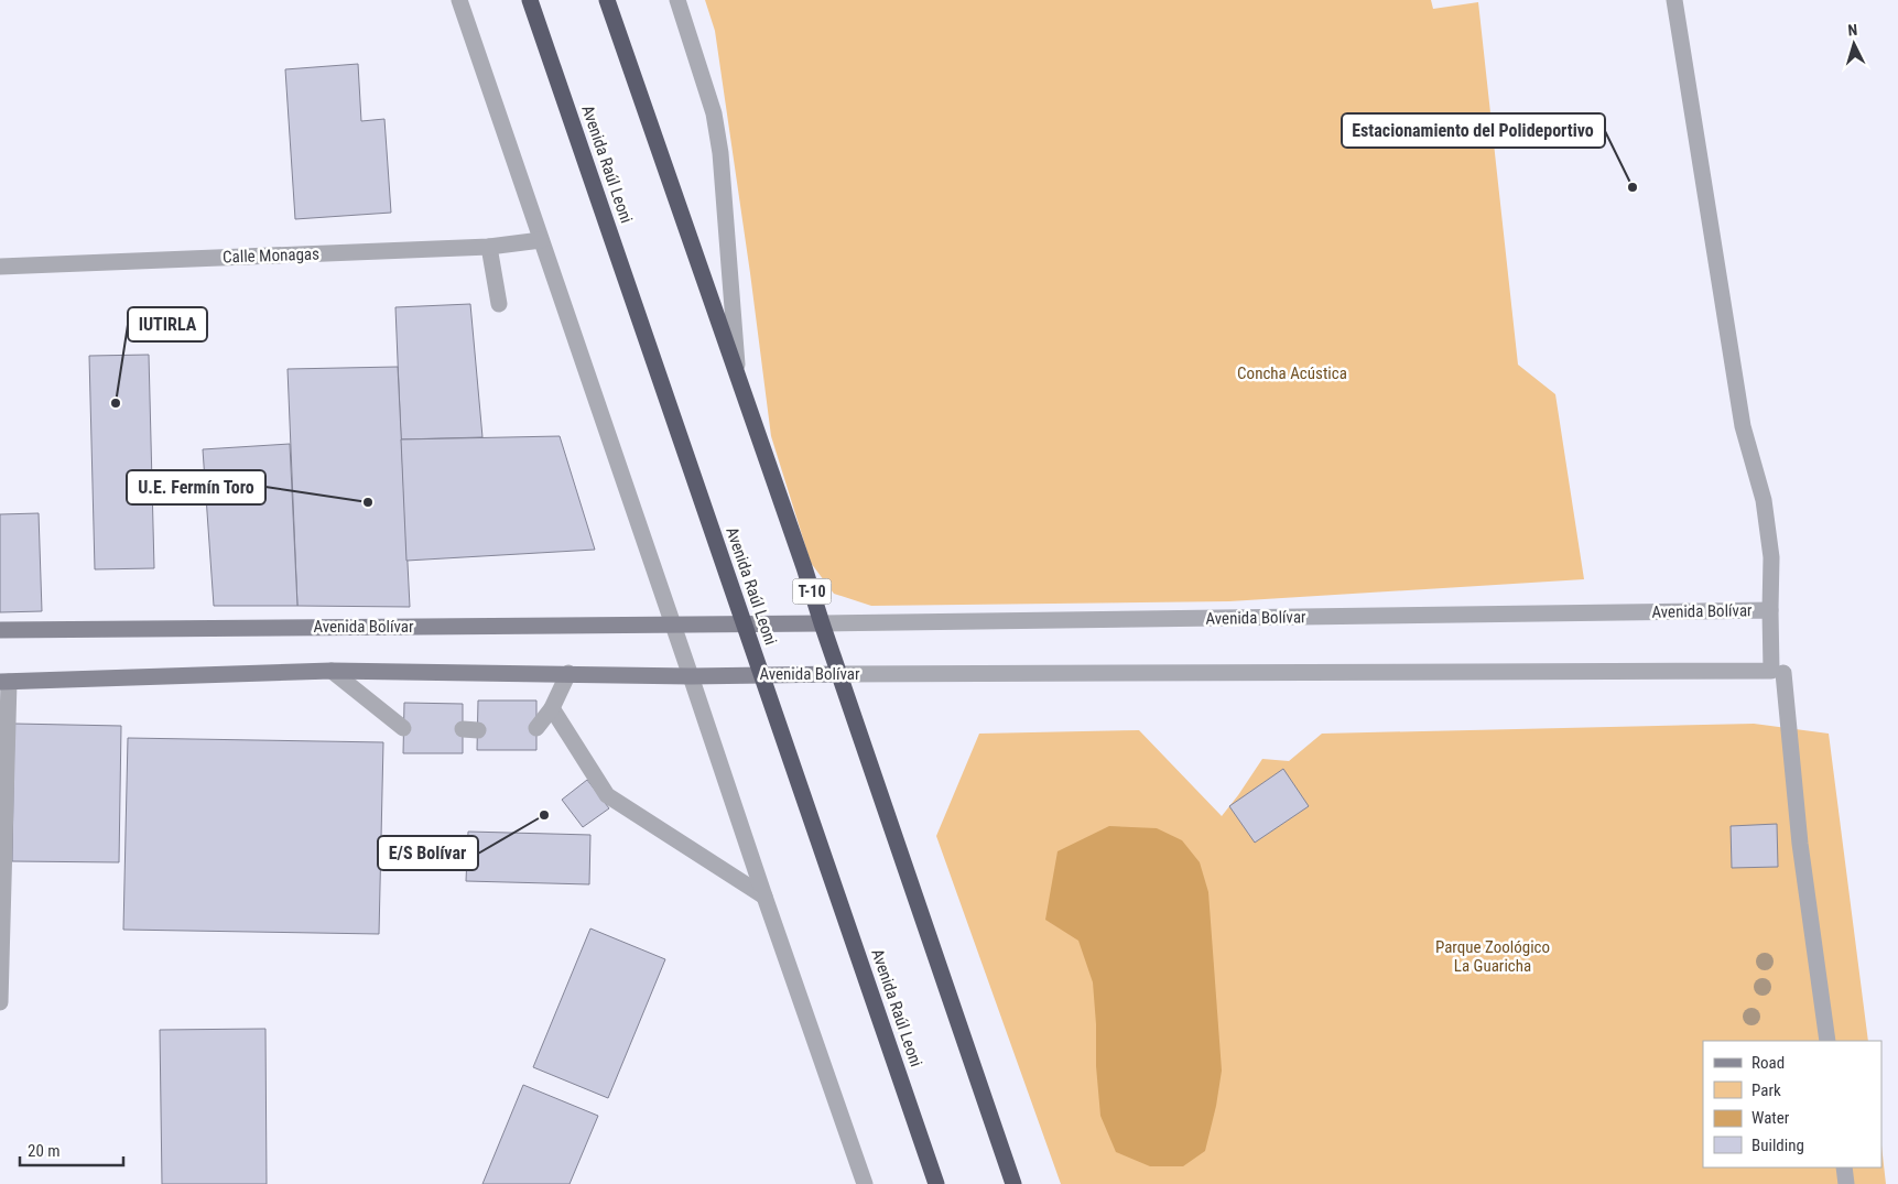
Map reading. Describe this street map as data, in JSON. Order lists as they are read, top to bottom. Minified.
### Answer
{"streets":{"highway":["Avenida Raúl Leoni","T-10"],"street":["Calle Monagas","Avenida Bolívar"]},"crossings":[["Avenida Raúl Leoni","Avenida Bolívar"],["T-10","Avenida Bolívar"]],"parks":["Concha Acústica","Parque Zoológico La Guaricha"],"places":["Estacionamiento del Polideportivo","IUTIRLA","U.E. Fermín Toro","E/S Bolívar"],"legend":["Road","Park","Water","Building"],"scale_bar":"20 m","north":"top"}
